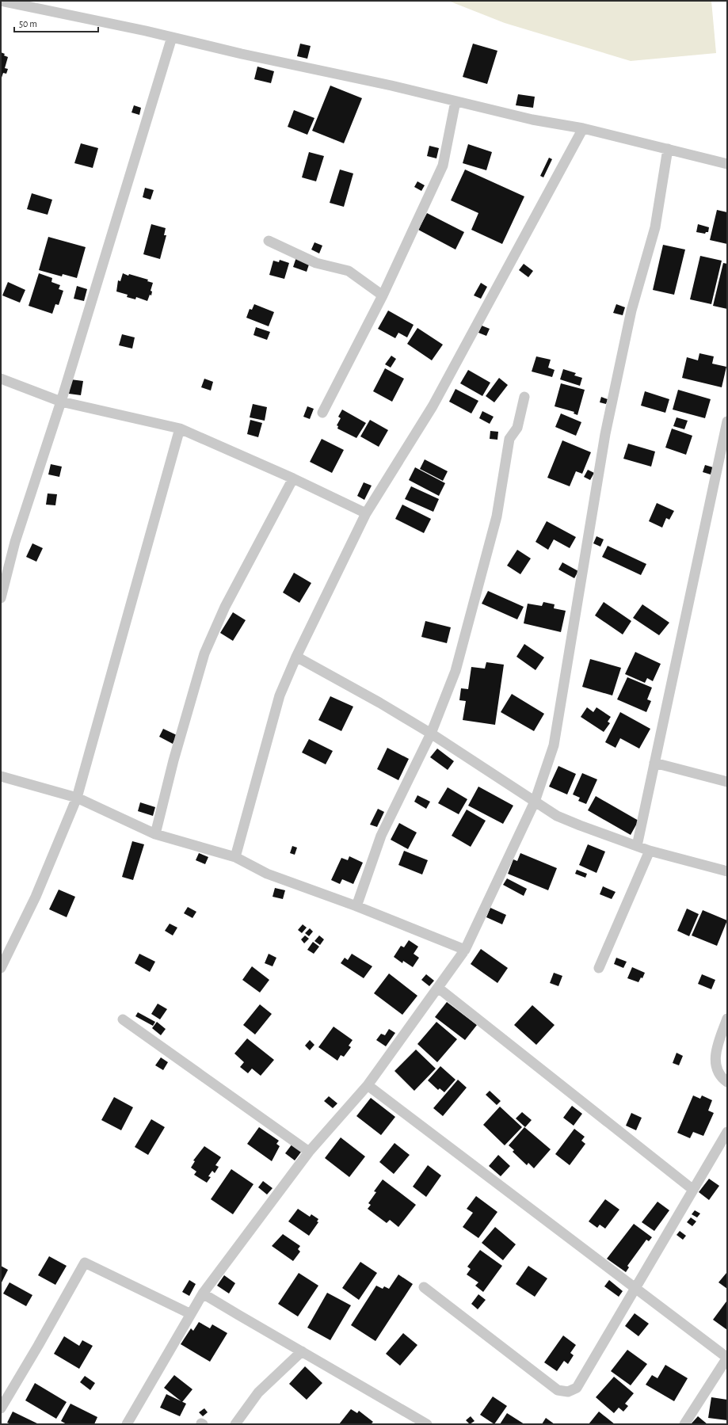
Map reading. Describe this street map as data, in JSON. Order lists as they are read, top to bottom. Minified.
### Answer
{"scale_bar":"50 m"}
